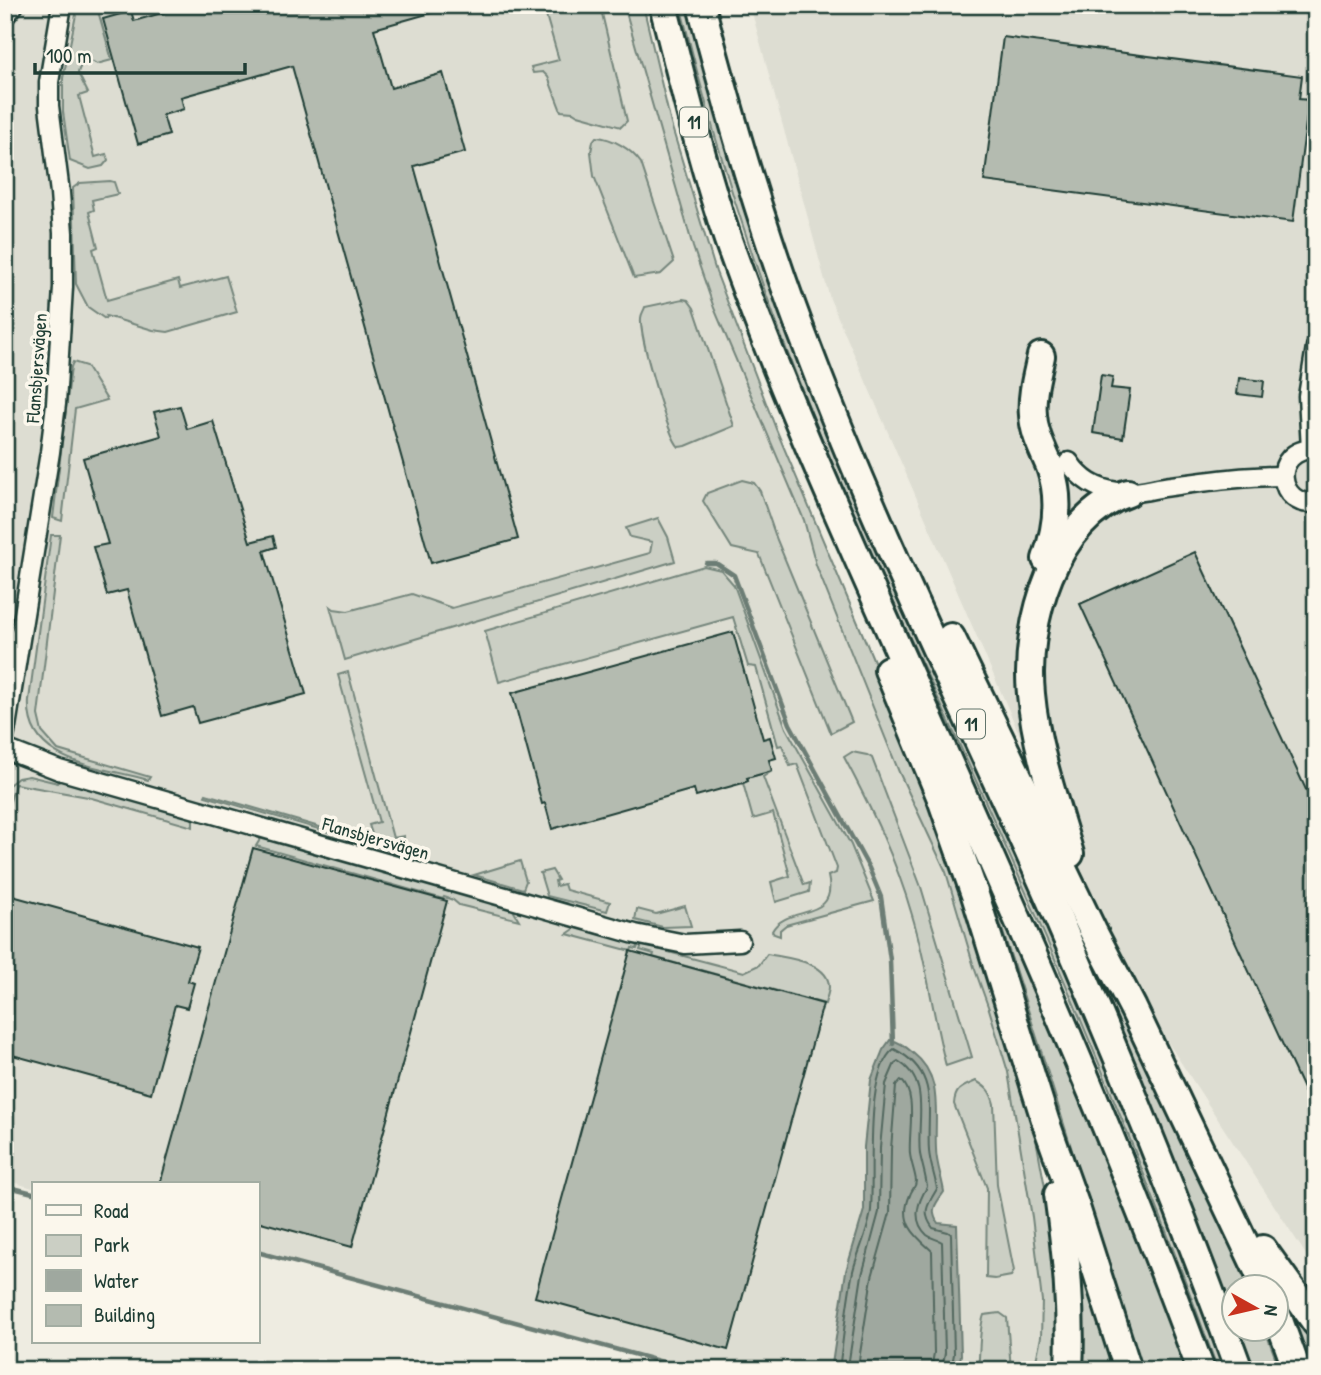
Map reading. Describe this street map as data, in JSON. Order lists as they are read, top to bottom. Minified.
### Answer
{"streets":{"highway":["11"],"street":["Flansbjersvägen"]},"legend":["Road","Park","Water","Building"],"scale_bar":"100 m","north":"right"}
